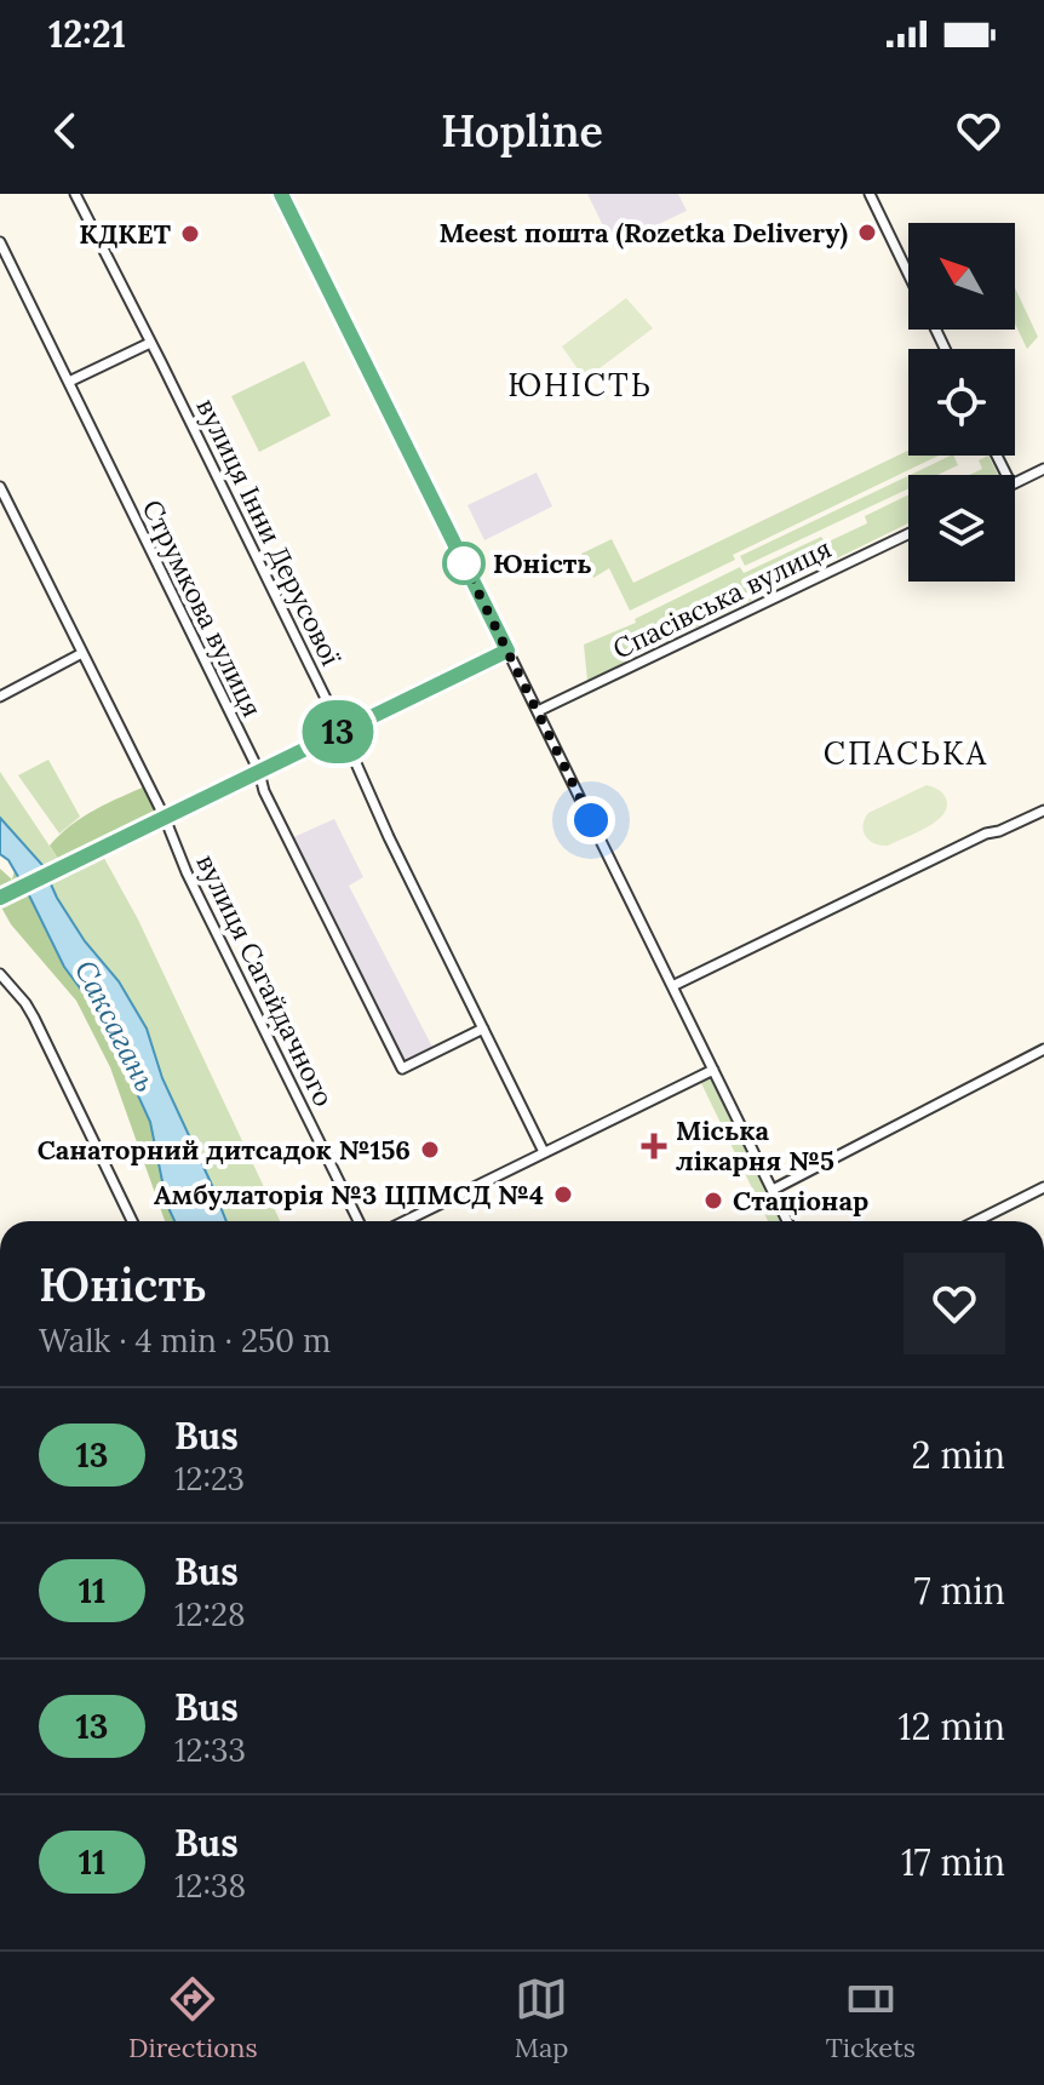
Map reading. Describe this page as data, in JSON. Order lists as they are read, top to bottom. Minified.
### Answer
{"streets":{"street":["вулиця Інни Дерусової","Спасівська вулиця","Струмкова вулиця","вулиця Сагайдачного"]},"crossings":[["вулиця Інни Дерусової","Струмкова вулиця"]],"districts":["ЮНІСТЬ","СПАСЬКА"],"water":["Саксагань"],"places":{"other":["Meest пошта (Rozetka Delivery)","КДКЕТ","Юність","Санаторний дитсадок №156","Амбулаторія №3 ЦПМСД №4","Стаціонар"],"health":["Міська лікарня №5"]},"lines":["bus line 13"],"north":"top left","page":{"status":"12:21","header":"Hopline","on_map":"13","heading":["Юність","Walk · 4 min · 250 m"],"list":[{"mark":"13","name":"Bus","note":"12:23","value":"2 min"},{"mark":"11","name":"Bus","note":"12:28","value":"7 min"},{"mark":"13","name":"Bus","note":"12:33","value":"12 min"},{"mark":"11","name":"Bus","note":"12:38","value":"17 min"}],"tabs":["Directions","Map","Tickets"]}}
